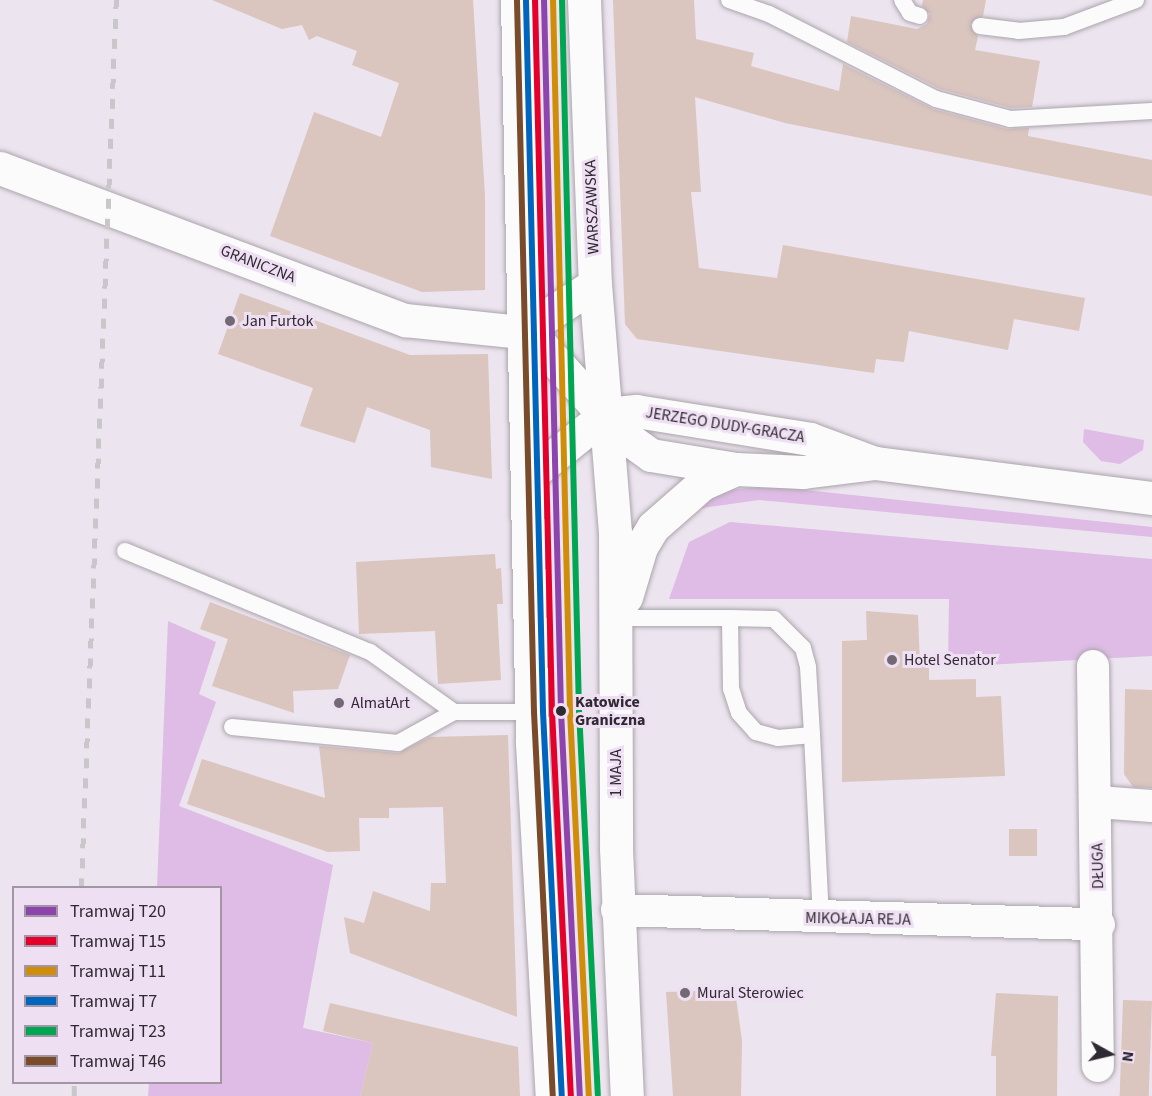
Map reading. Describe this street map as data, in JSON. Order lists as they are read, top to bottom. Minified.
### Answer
{"streets":{"street":["WARSZAWSKA","GRANICZNA","JERZEGO DUDY-GRACZA","1 MAJA","DŁUGA","MIKOŁAJA REJA"]},"crossings":[["WARSZAWSKA","JERZEGO DUDY-GRACZA"],["WARSZAWSKA","1 MAJA"],["JERZEGO DUDY-GRACZA","1 MAJA"],["1 MAJA","MIKOŁAJA REJA"],["DŁUGA","MIKOŁAJA REJA"]],"places":["Jan Furtok","Hotel Senator","AlmatArt","Katowice Graniczna","Mural Sterowiec"],"lines":["tram line T20","tram line T15","tram line T11","tram line T23","tram line T7","tram line T46"],"legend":["Tramwaj T20","Tramwaj T15","Tramwaj T11","Tramwaj T7","Tramwaj T23","Tramwaj T46"],"north":"right"}
